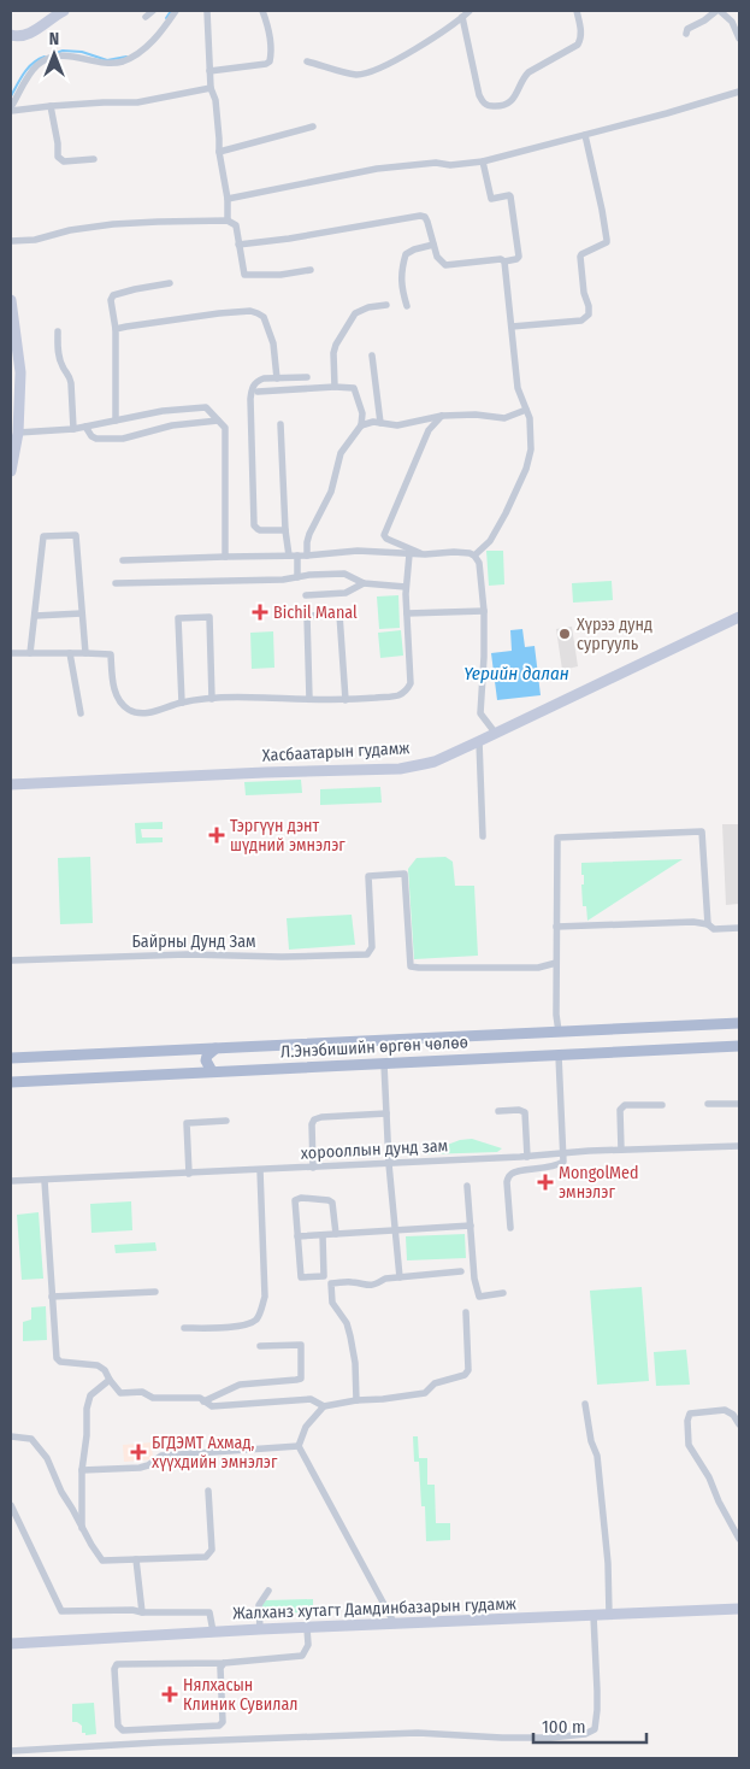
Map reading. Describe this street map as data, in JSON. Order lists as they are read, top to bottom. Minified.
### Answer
{"streets":{"main road":["Л.Энэбишийн өргөн чөлөө"],"street":["Хасбаатарын гудамж","Байрны Дунд Зам","хорооллын дунд зам","Жалханз хутагт Дамдинбазарын гудамж"]},"water":["Үерийн далан"],"places":{"health":["Bichil Manal","Тэргүүн дэнт шүдний эмнэлэг","MongolMed эмнэлэг","БГДЭМТ Ахмад, хүүхдийн эмнэлэг","Нялхасын Клиник Сувилал"],"other":["Хүрээ дунд сургууль"]},"scale_bar":"100 m","north":"top"}
